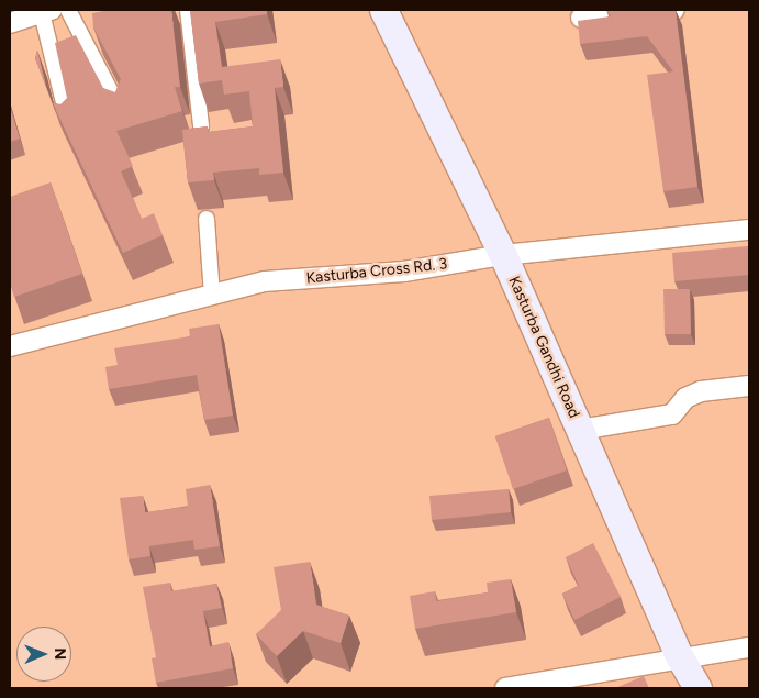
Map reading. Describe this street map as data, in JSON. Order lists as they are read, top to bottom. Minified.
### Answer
{"streets":{"main road":["Kasturba Gandhi Road"],"street":["Kasturba Cross Rd. 3"]},"crossings":[["Kasturba Cross Rd. 3","Kasturba Gandhi Road"]],"north":"right"}
